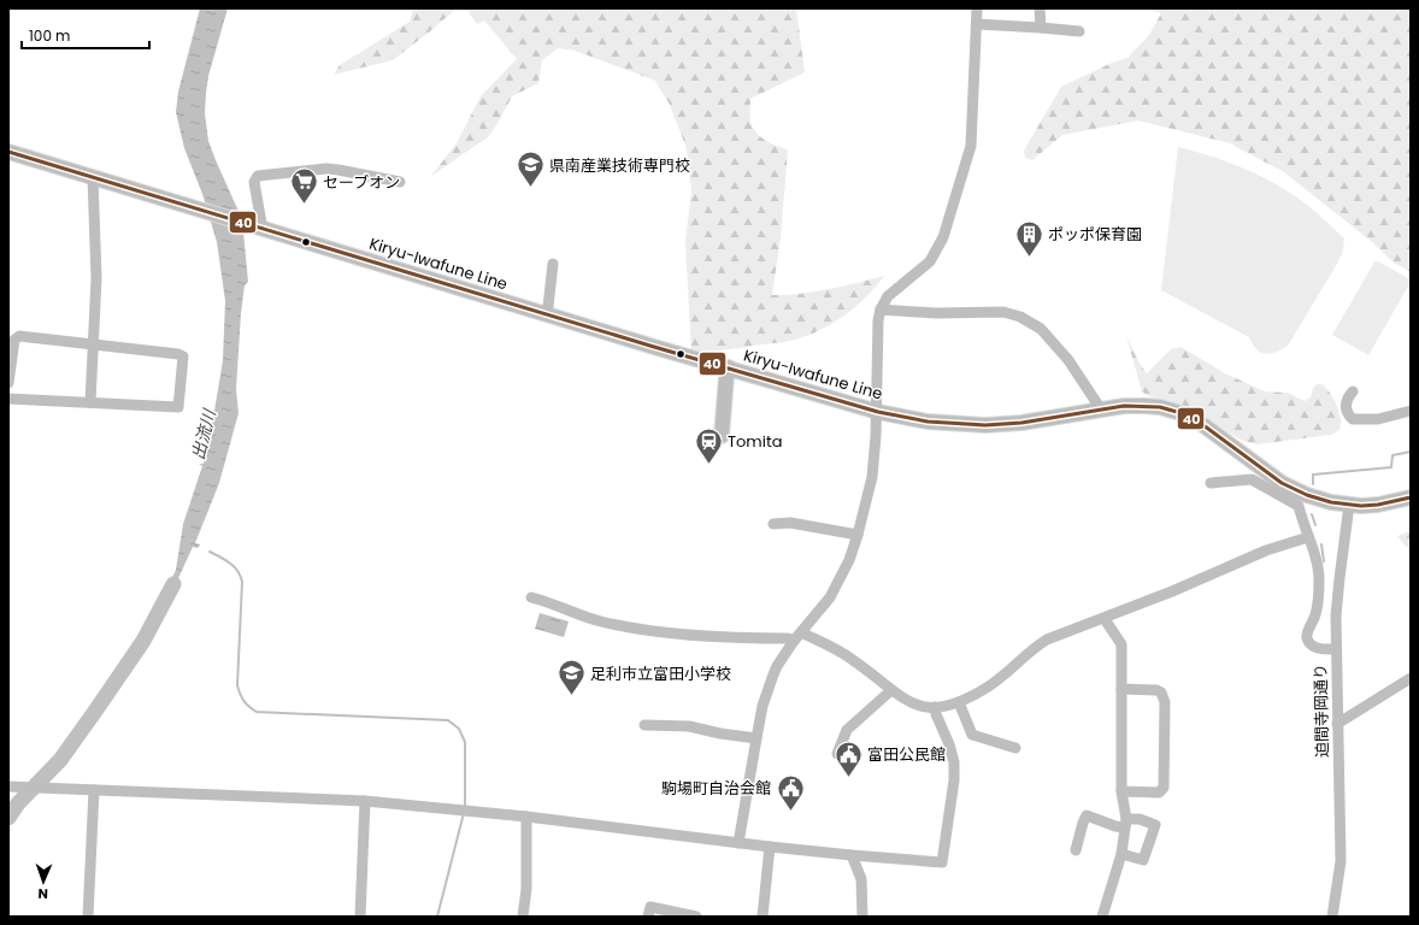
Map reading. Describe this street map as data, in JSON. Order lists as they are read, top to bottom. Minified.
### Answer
{"streets":{"main road":["Kiryu-Iwafune Line"],"street":["迫間寺岡通り"]},"crossings":[["Kiryu-Iwafune Line","迫間寺岡通り"]],"water":["出流川"],"places":{"school or university":["県南産業技術専門校","足利市立富田小学校"],"supermarket":["セーブオン"],"building":["ポッポ保育園"],"station":["Tomita"],"public building":["富田公民館","駒場町自治会館"]},"lines":["transit line 40"],"scale_bar":"100 m","north":"bottom"}
